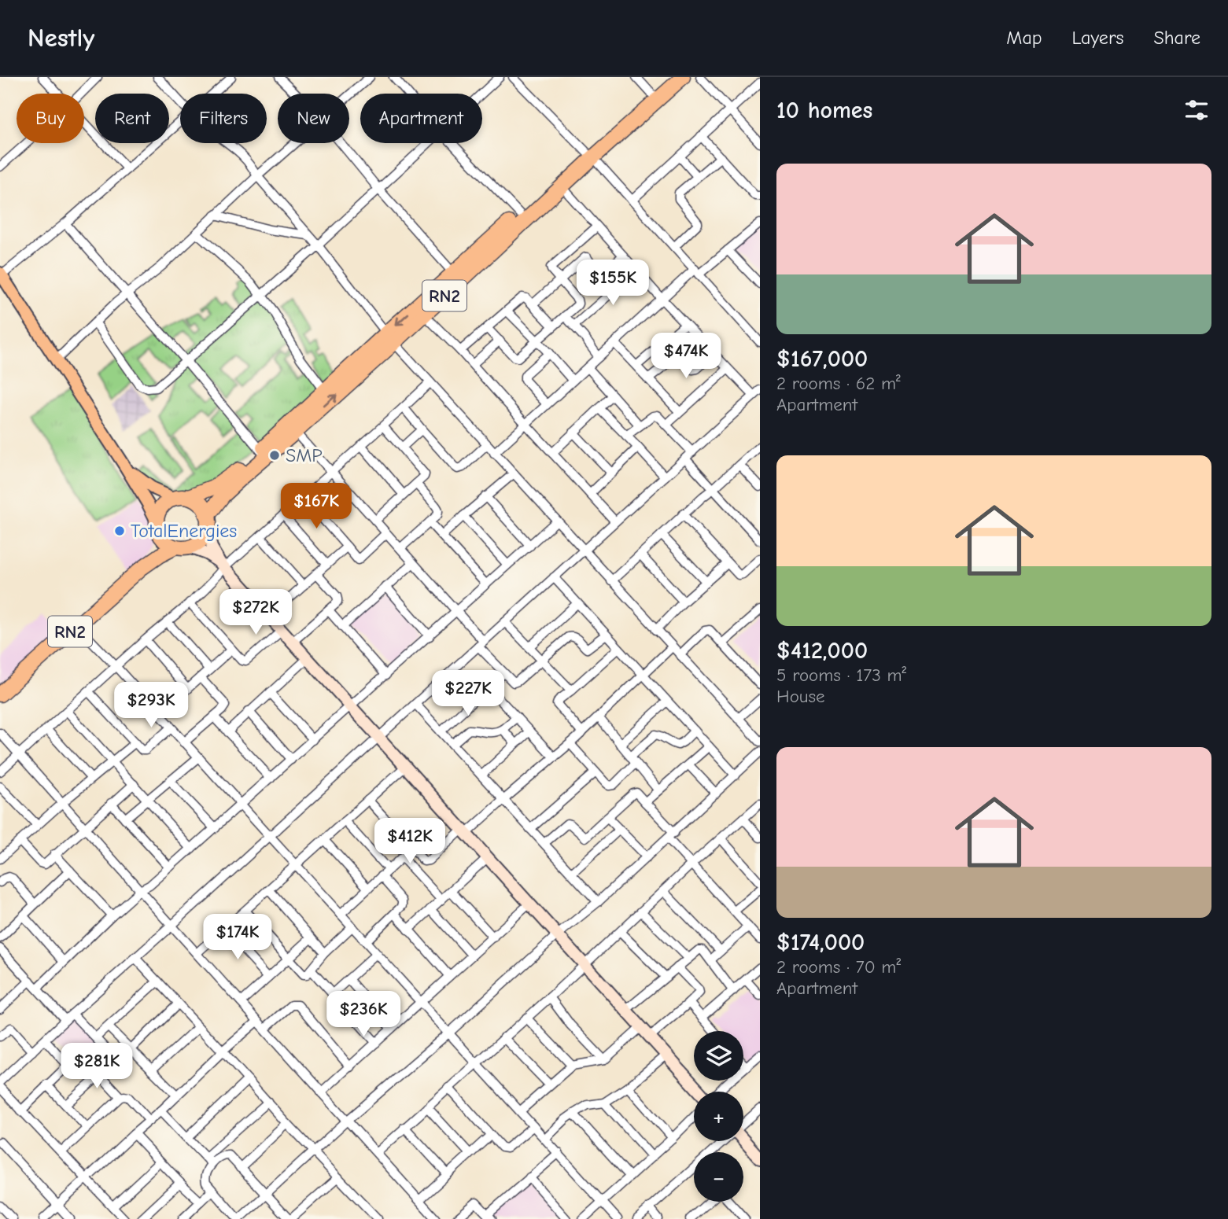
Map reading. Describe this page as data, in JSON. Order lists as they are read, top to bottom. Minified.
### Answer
{"streets":{"highway":["RN2"]},"places":["SMP","TotalEnergies"],"page":{"header":"Nestly","nav":["Map","Layers","Share"],"heading":"10 homes","chip":["Buy","Rent","Filters","New","Apartment"],"list":[{"name":"$167,000","note":"2 rooms · 62 m² · Apartment"},{"name":"$412,000","note":"5 rooms · 173 m² · House"},{"name":"$174,000","note":"2 rooms · 70 m² · Apartment"}],"price":["$155K","$474K","$167K","$272K","$227K","$293K","$412K","$174K","$236K","$281K"],"map_buttons":["+","−"]}}
